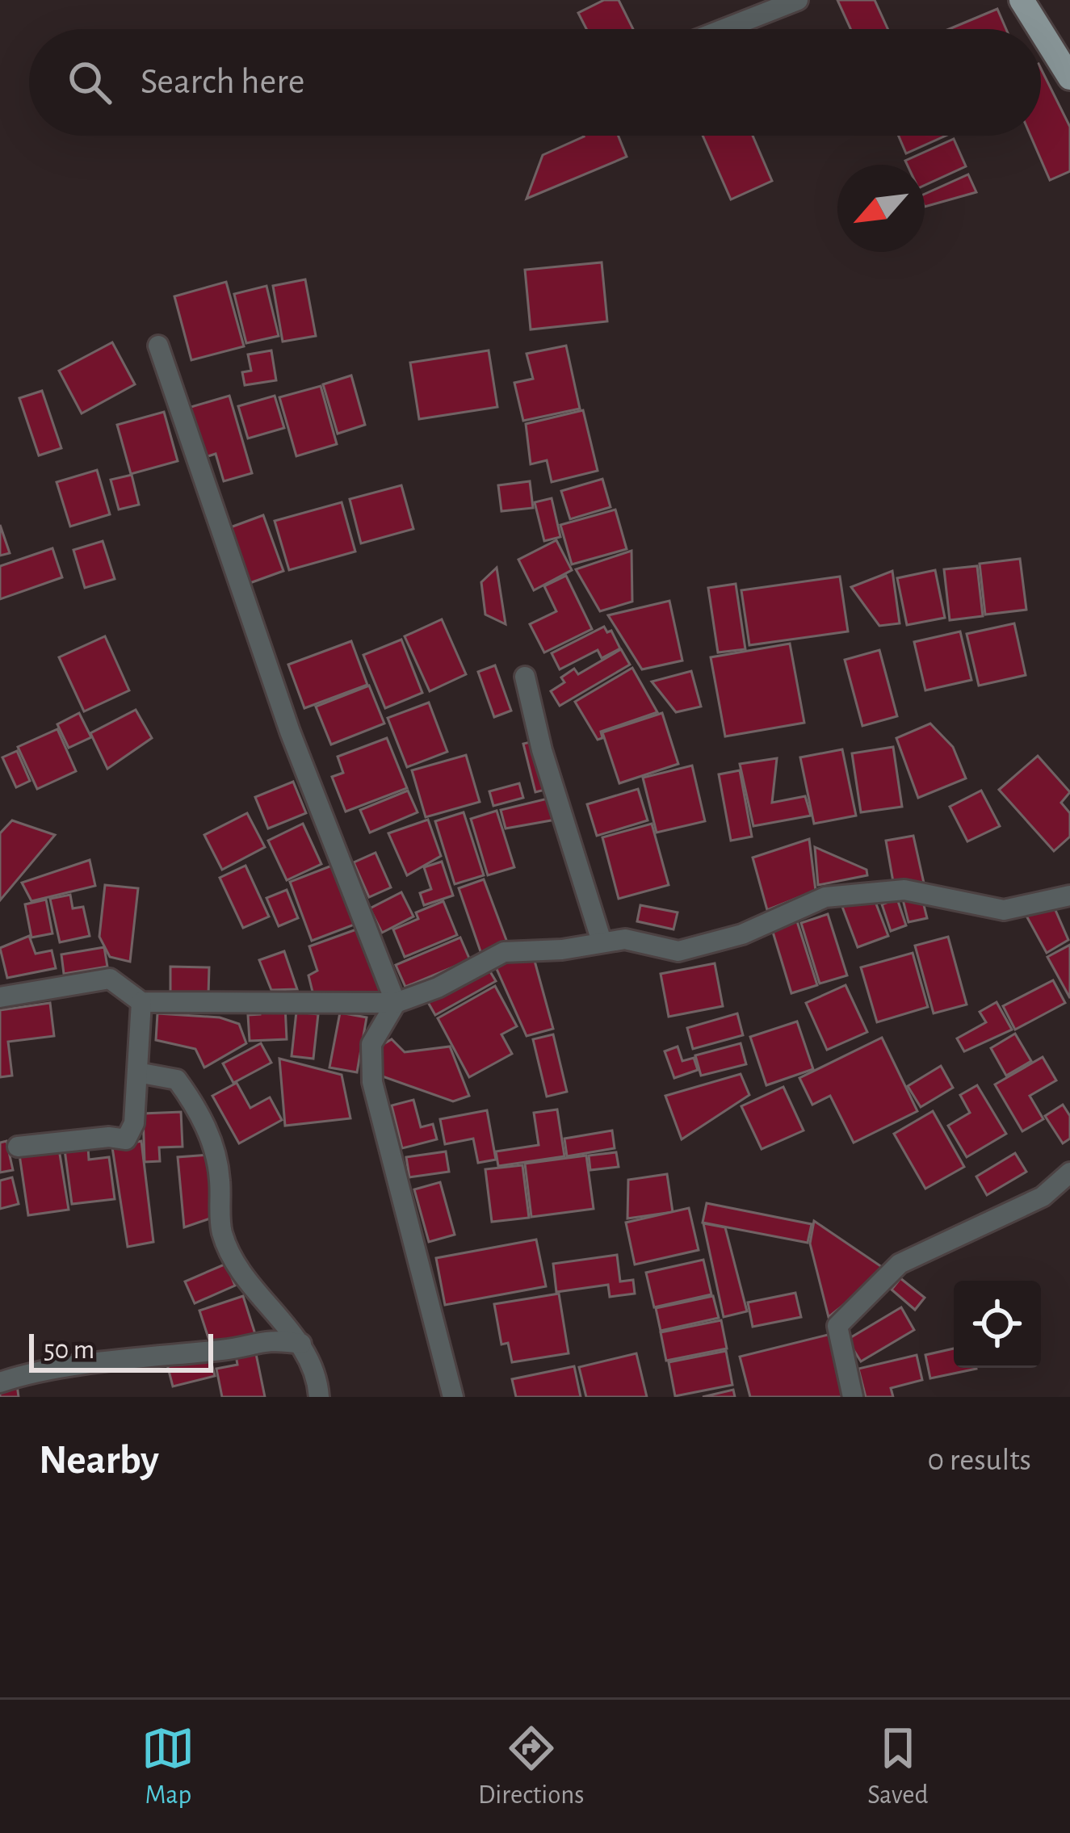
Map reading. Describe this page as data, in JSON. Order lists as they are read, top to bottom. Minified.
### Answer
{"scale_bar":"50 m","north":"bottom left","page":{"search":"Search here","scale":"50 m","heading":["Nearby","0 results"],"nav":["Map","Directions","Saved"]}}
